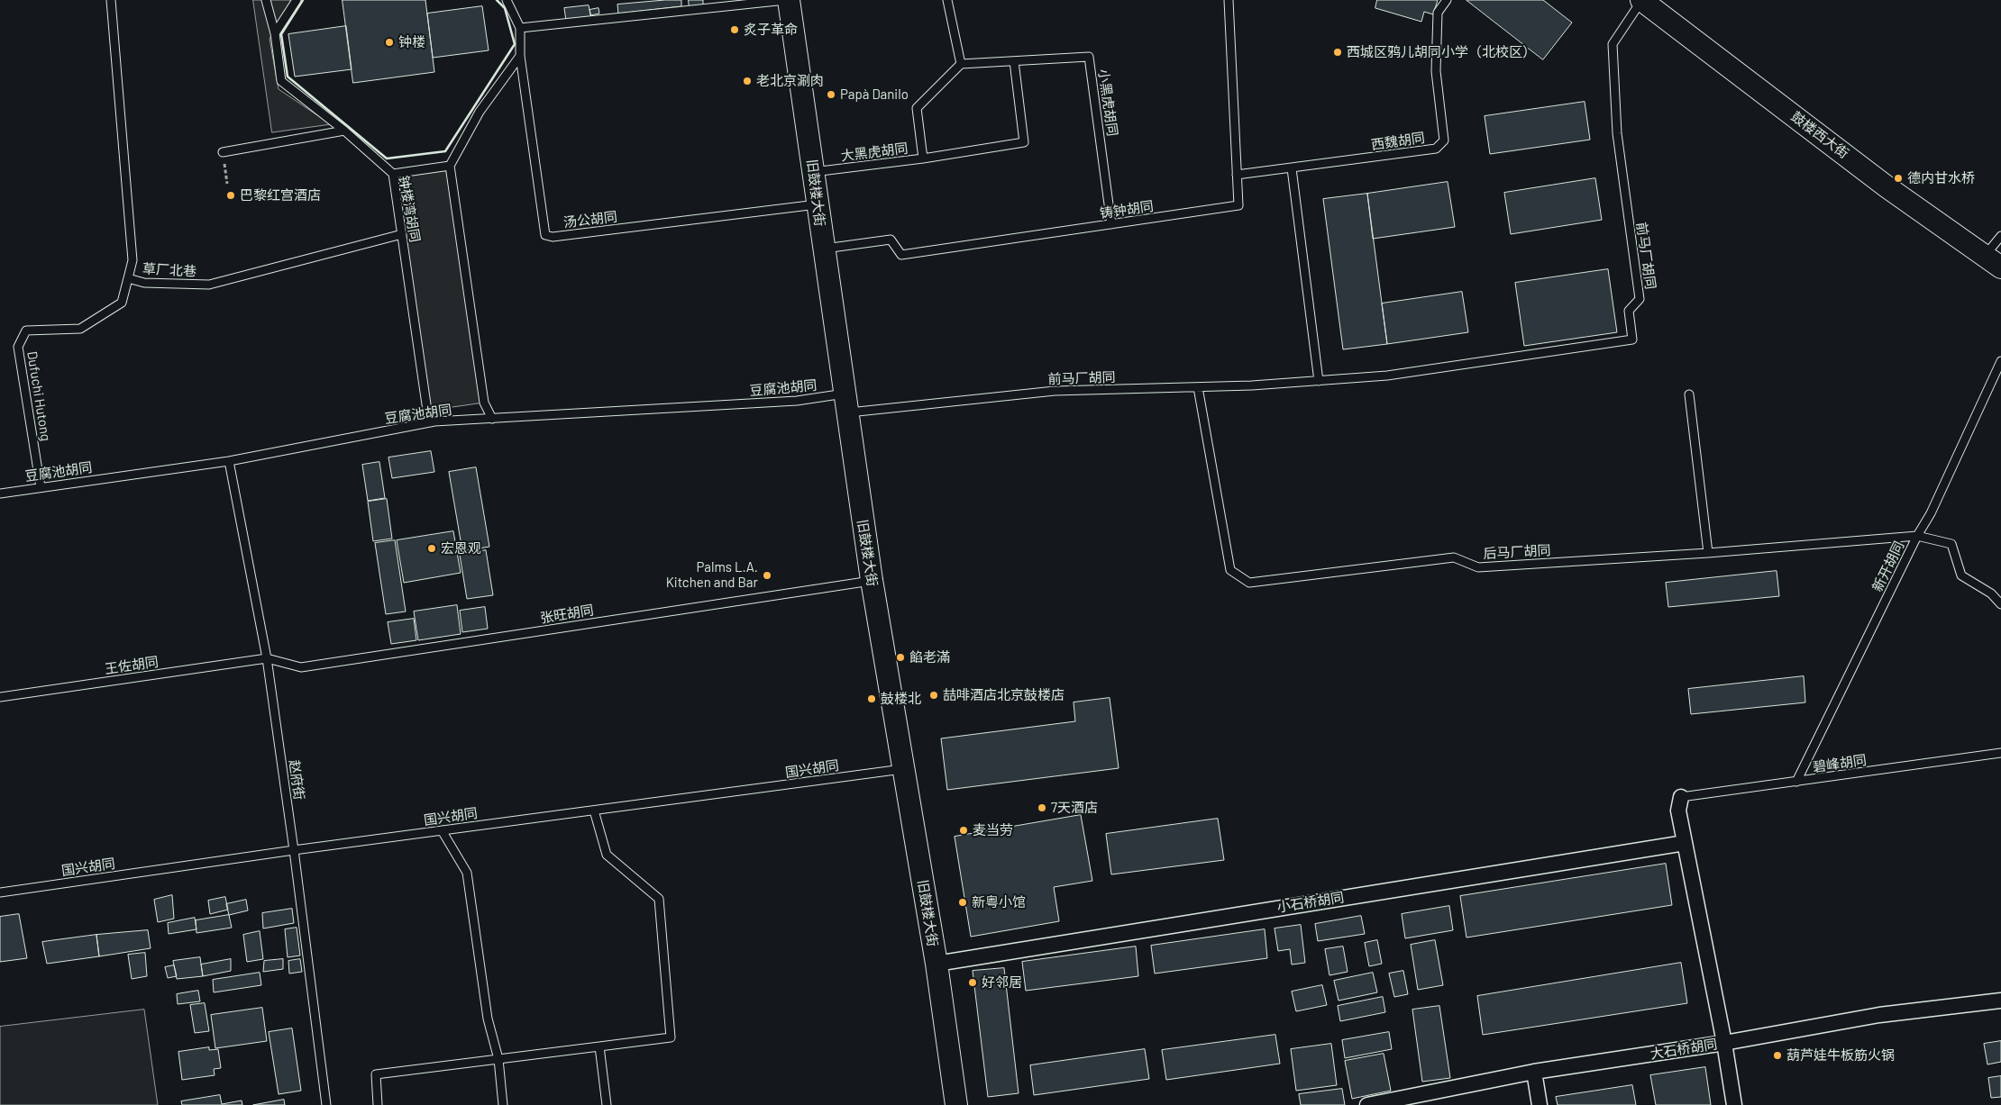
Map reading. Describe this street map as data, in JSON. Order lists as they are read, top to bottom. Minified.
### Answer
{"streets":{"main road":["鼓楼西大街","旧鼓楼大街"],"street":["小石桥胡同","大石桥胡同"],"lane":["小黑虎胡同","西魏胡同","大黑虎胡同","钟楼湾胡同","铸钟胡同","汤公胡同","前马厂胡同","草厂北巷","豆腐池胡同","Dufuchi Hutong","后马厂胡同","新开胡同","张旺胡同","王佐胡同","碧峰胡同","国兴胡同","赵府街"]},"crossings":[["小黑虎胡同","大黑虎胡同"],["小黑虎胡同","铸钟胡同"],["鼓楼西大街","前马厂胡同"],["西魏胡同","铸钟胡同"],["大黑虎胡同","旧鼓楼大街"],["旧鼓楼大街","铸钟胡同"],["旧鼓楼大街","汤公胡同"],["旧鼓楼大街","前马厂胡同"],["旧鼓楼大街","豆腐池胡同"],["旧鼓楼大街","张旺胡同"],["旧鼓楼大街","国兴胡同"],["旧鼓楼大街","小石桥胡同"],["钟楼湾胡同","草厂北巷"],["钟楼湾胡同","豆腐池胡同"],["前马厂胡同","豆腐池胡同"],["前马厂胡同","后马厂胡同"],["草厂北巷","Dufuchi Hutong"],["豆腐池胡同","Dufuchi Hutong"],["豆腐池胡同","赵府街"],["后马厂胡同","新开胡同"],["新开胡同","碧峰胡同"],["张旺胡同","王佐胡同"],["张旺胡同","赵府街"],["王佐胡同","赵府街"],["国兴胡同","赵府街"]],"places":["炙子革命","钟楼","西城区鸦儿胡同小学（北校区）","老北京涮肉","Papà Danilo","德内甘水桥","巴黎红宫酒店","宏恩观","Palms L.A. Kitchen and Bar","餡老滿","喆啡酒店北京鼓楼店","鼓楼北","7天酒店","麦当劳","新粤小馆","好邻居","葫芦娃牛板筋火锅"]}
